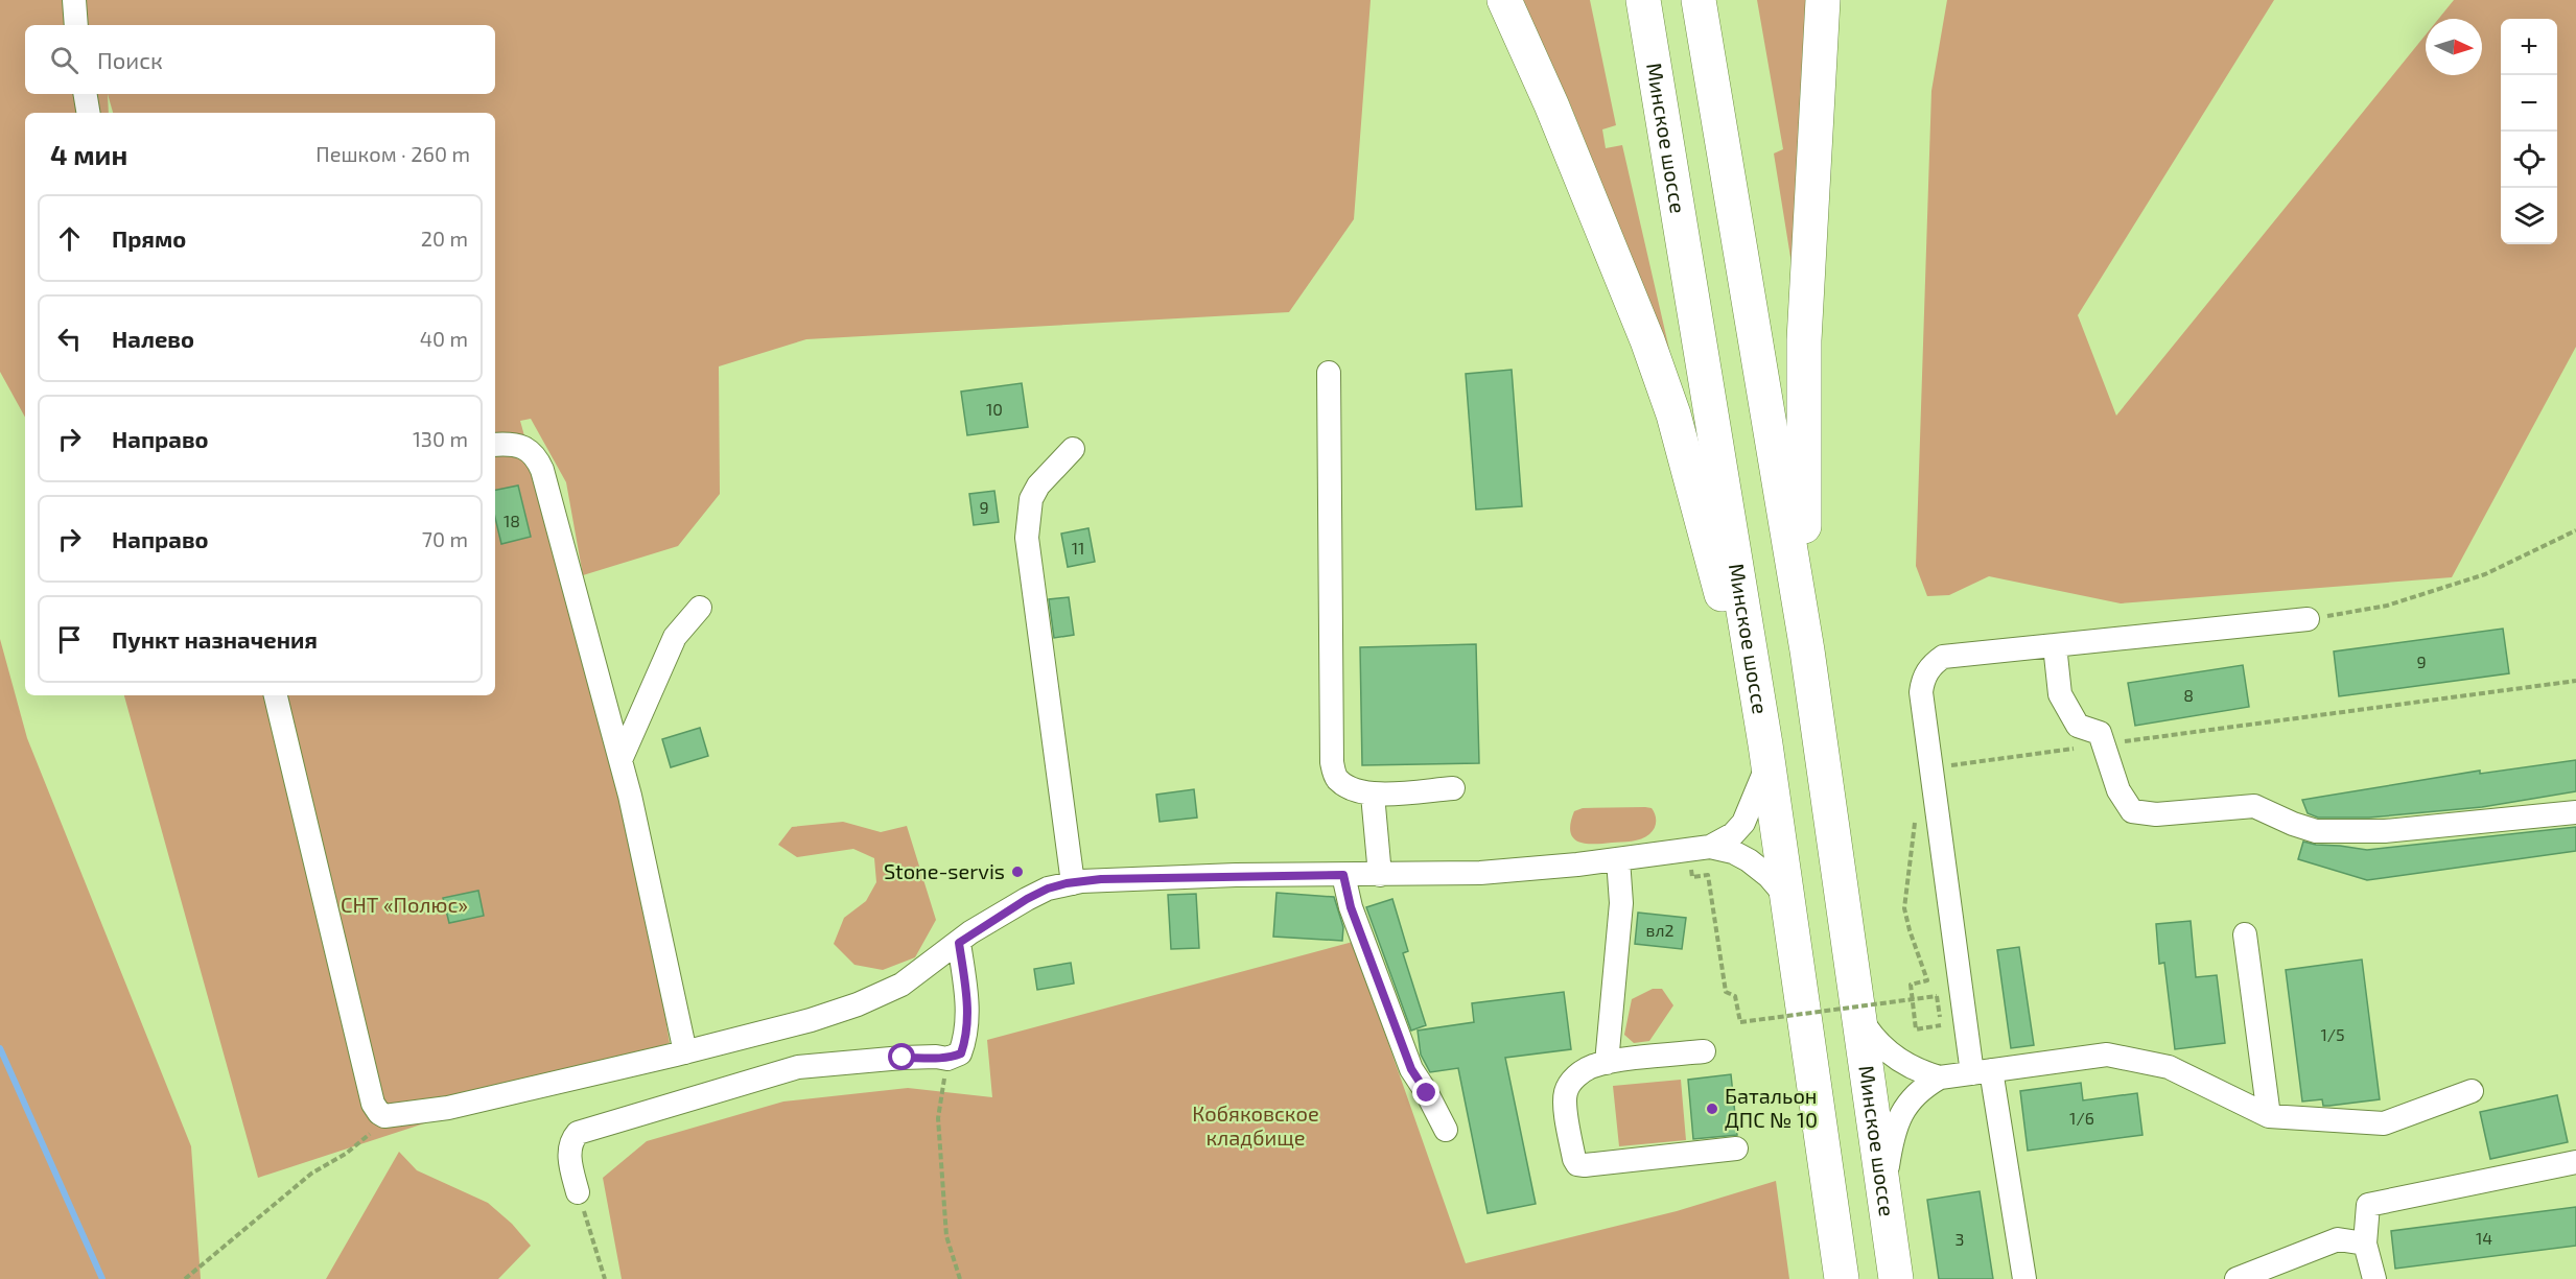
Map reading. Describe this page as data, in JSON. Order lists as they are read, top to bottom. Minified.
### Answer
{"streets":{"highway":["Минское шоссе"]},"parks":["СНТ «Полюс»","Кобяковское кладбище"],"places":["Stone-servis","Батальон ДПС № 10"],"house_numbers":["10","9","18","11","9","8","вл2","1/5","1/6","14","3"],"north":"right","page":{"map_buttons":["+","−"],"search":"Поиск","heading":["4 мин","Пешком · 260 m"],"list":[["Прямо","20 m"],["Налево","40 m"],["Направо","130 m"],["Направо","70 m"],"Пункт назначения"]}}
